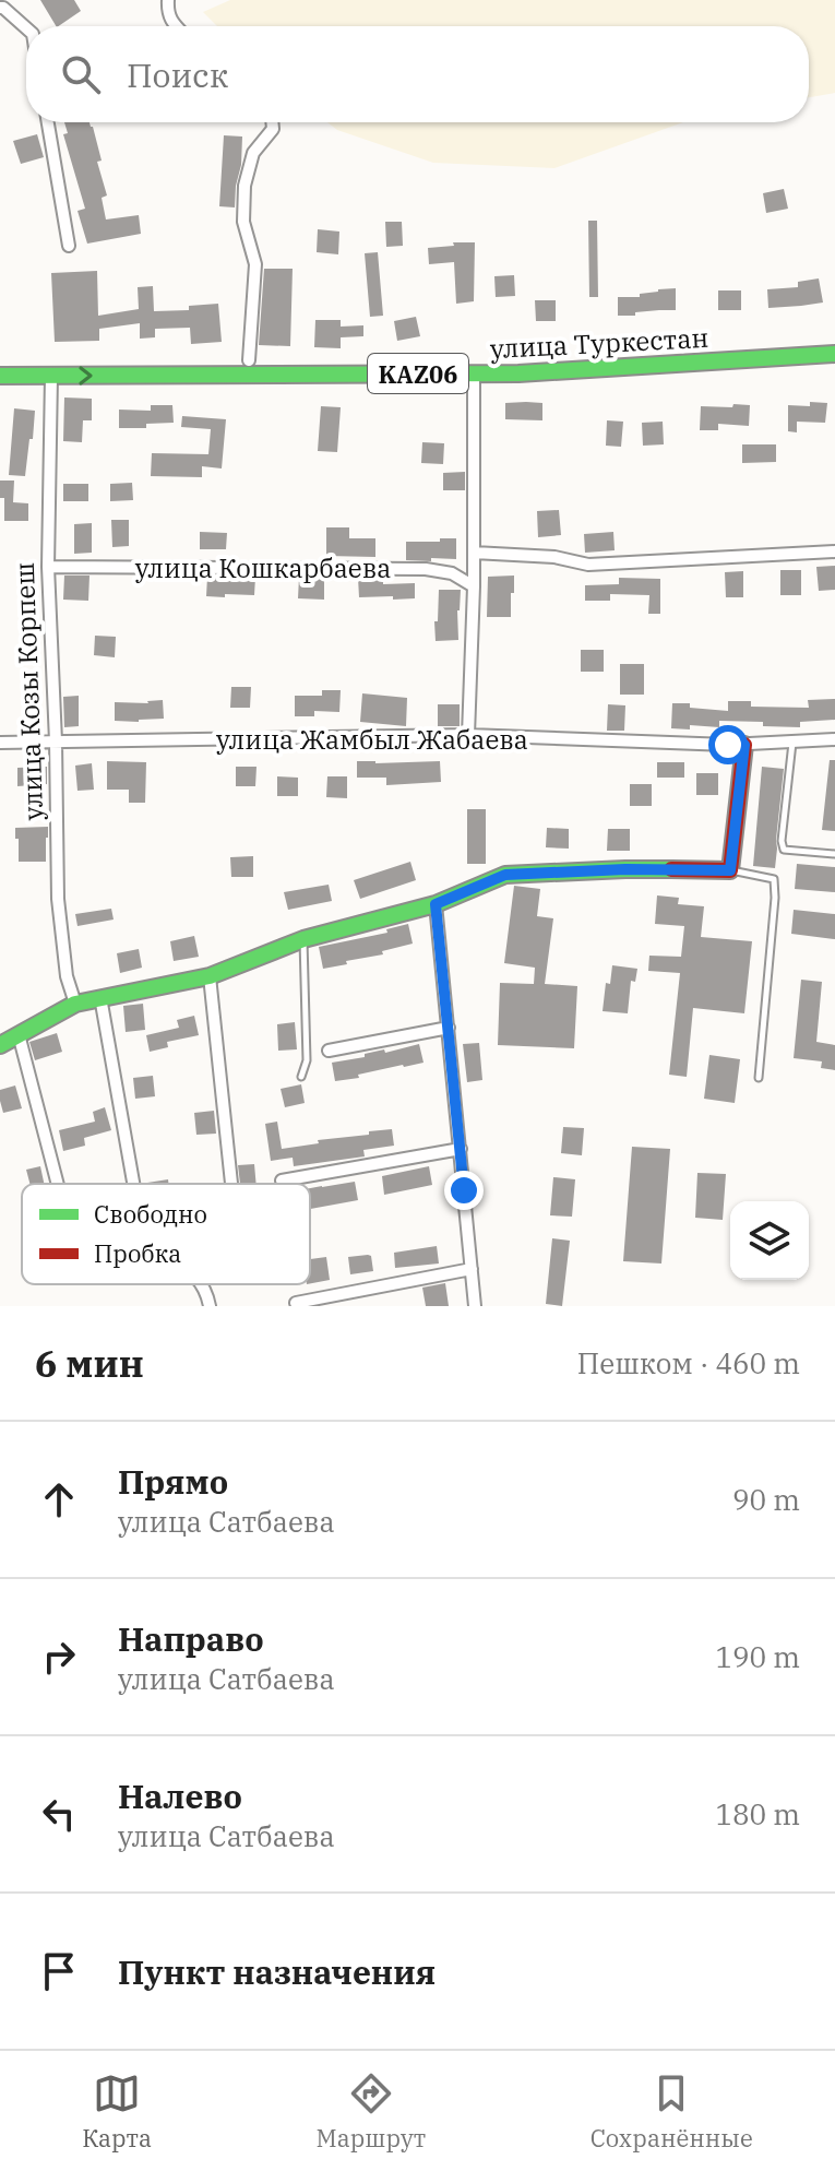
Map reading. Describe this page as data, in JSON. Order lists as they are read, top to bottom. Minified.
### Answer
{"streets":{"main road":["улица Туркестан","KАZ06"],"street":["улица Кошкарбаева","улица Козы Корпеш","улица Жамбыл Жабаева"]},"crossings":[["улица Туркестан","улица Козы Корпеш"],["улица Кошкарбаева","улица Козы Корпеш"],["улица Козы Корпеш","улица Жамбыл Жабаева"]],"legend":["Свободно","Пробка"],"page":{"search":"Поиск","heading":["6 мин","Пешком · 460 m"],"list":[["Прямо","улица Сатбаева","90 m"],["Направо","улица Сатбаева","190 m"],["Налево","улица Сатбаева","180 m"],"Пункт назначения"],"nav":["Карта","Маршрут","Сохранённые"]}}
